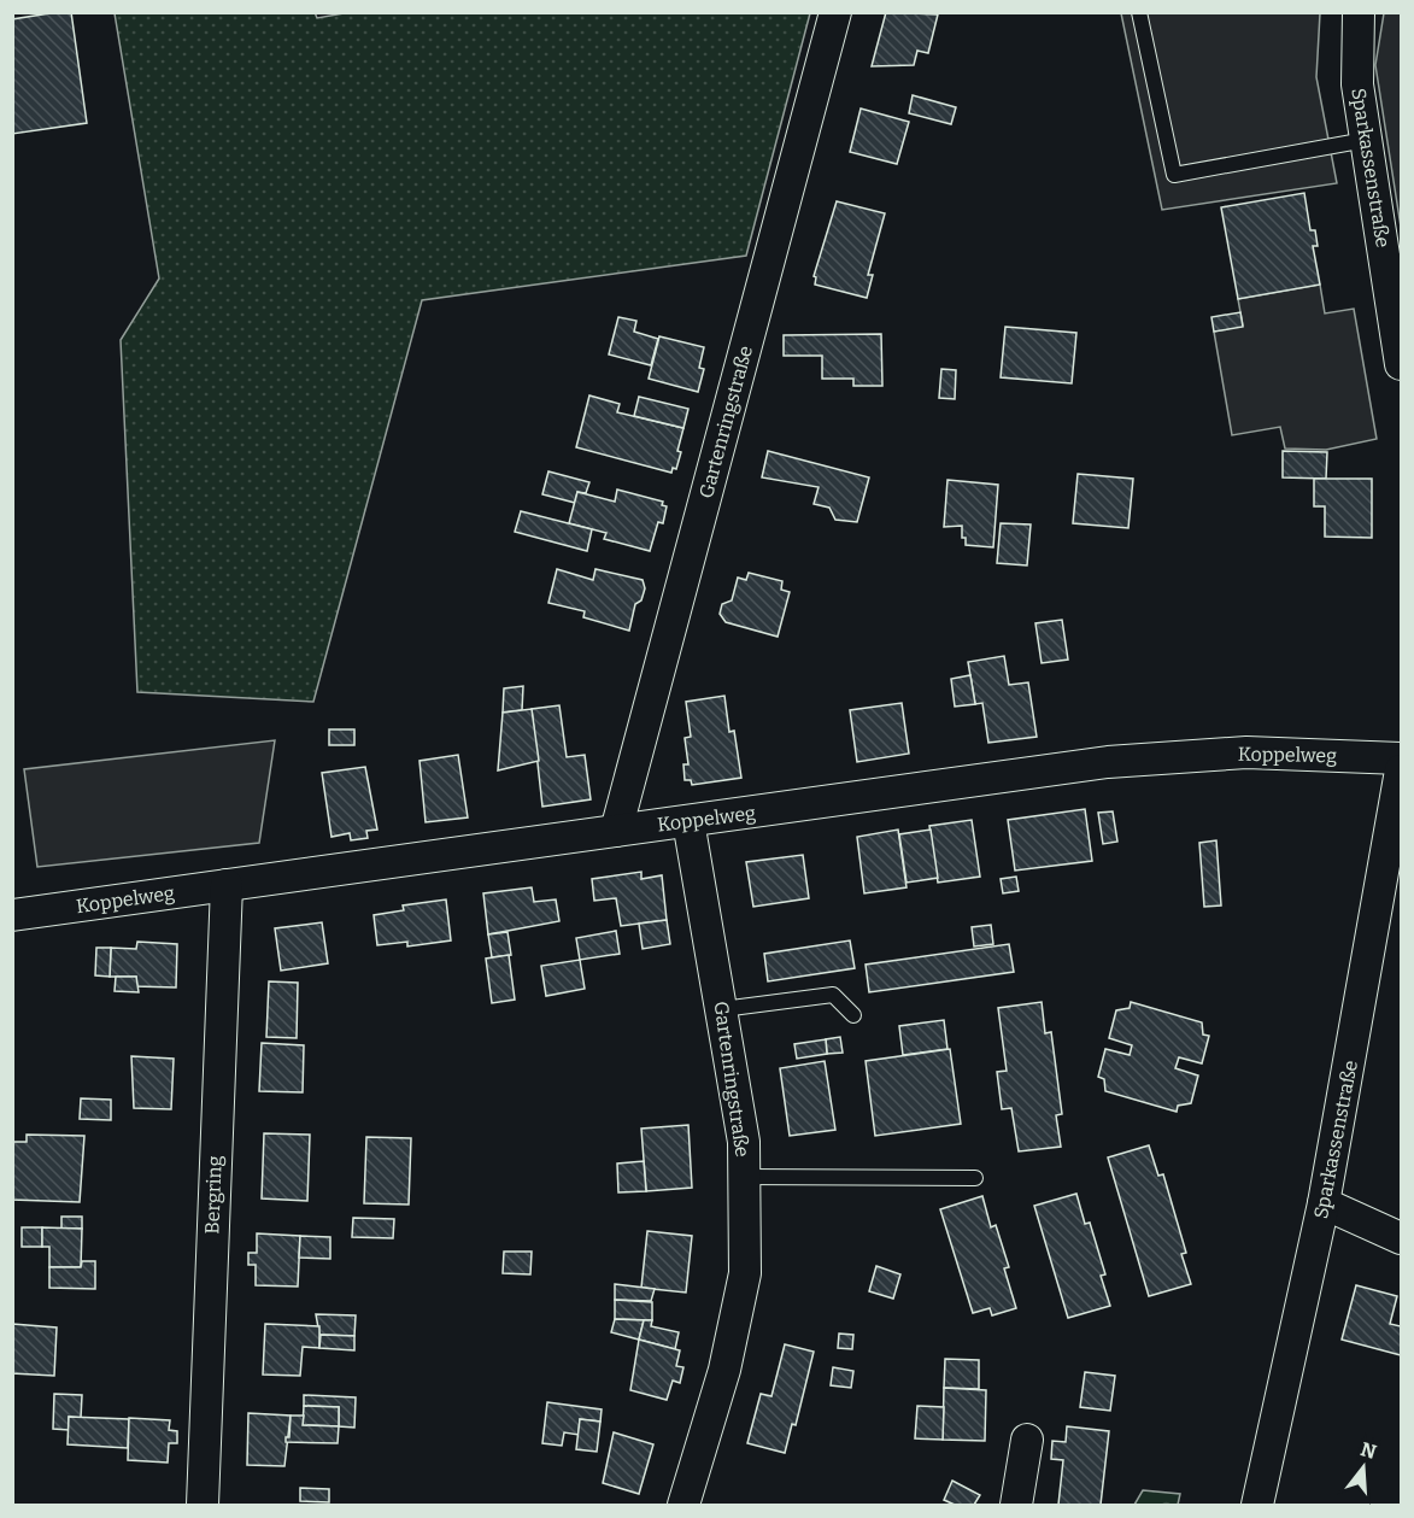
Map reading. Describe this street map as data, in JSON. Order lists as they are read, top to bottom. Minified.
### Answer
{"streets":{"street":["Sparkassenstraße","Gartenringstraße","Koppelweg","Bergring"]},"crossings":[["Gartenringstraße","Koppelweg"],["Koppelweg","Bergring"]],"north":"top"}
